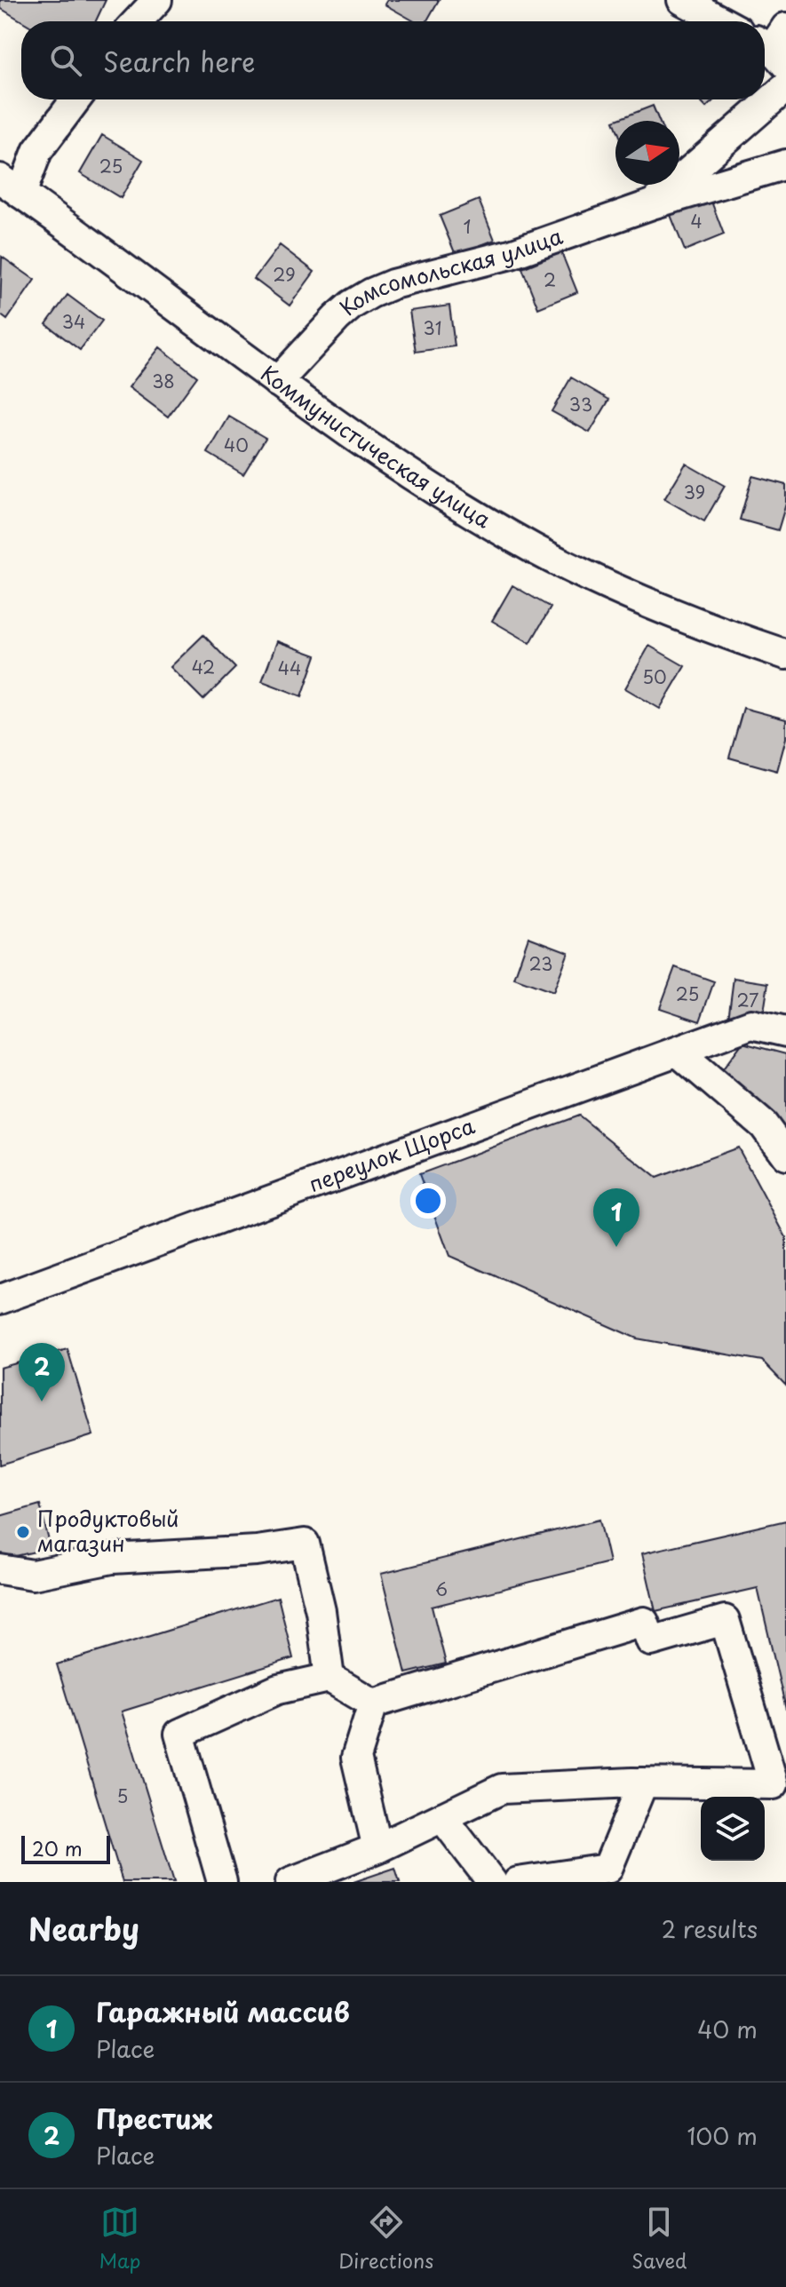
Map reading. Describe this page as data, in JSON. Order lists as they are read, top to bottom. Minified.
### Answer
{"streets":{"street":["Комсомольская улица","Коммунистическая улица","переулок Щорса"]},"crossings":[["Комсомольская улица","Коммунистическая улица"]],"places":["Продуктовый магазин"],"house_numbers":["25","4","1","29","2","34","31","38","33","40","39","42","44","50","23","25","27","6","5"],"scale_bar":"20 m","north":"right","page":{"search":"Search here","pins":["1","2"],"scale":"20 m","heading":["Nearby","2 results"],"list":[{"mark":"1","name":"Гаражный массив","note":"Place","value":"40 m"},{"mark":"2","name":"Престиж","note":"Place","value":"100 m"}],"nav":["Map","Directions","Saved"]}}
